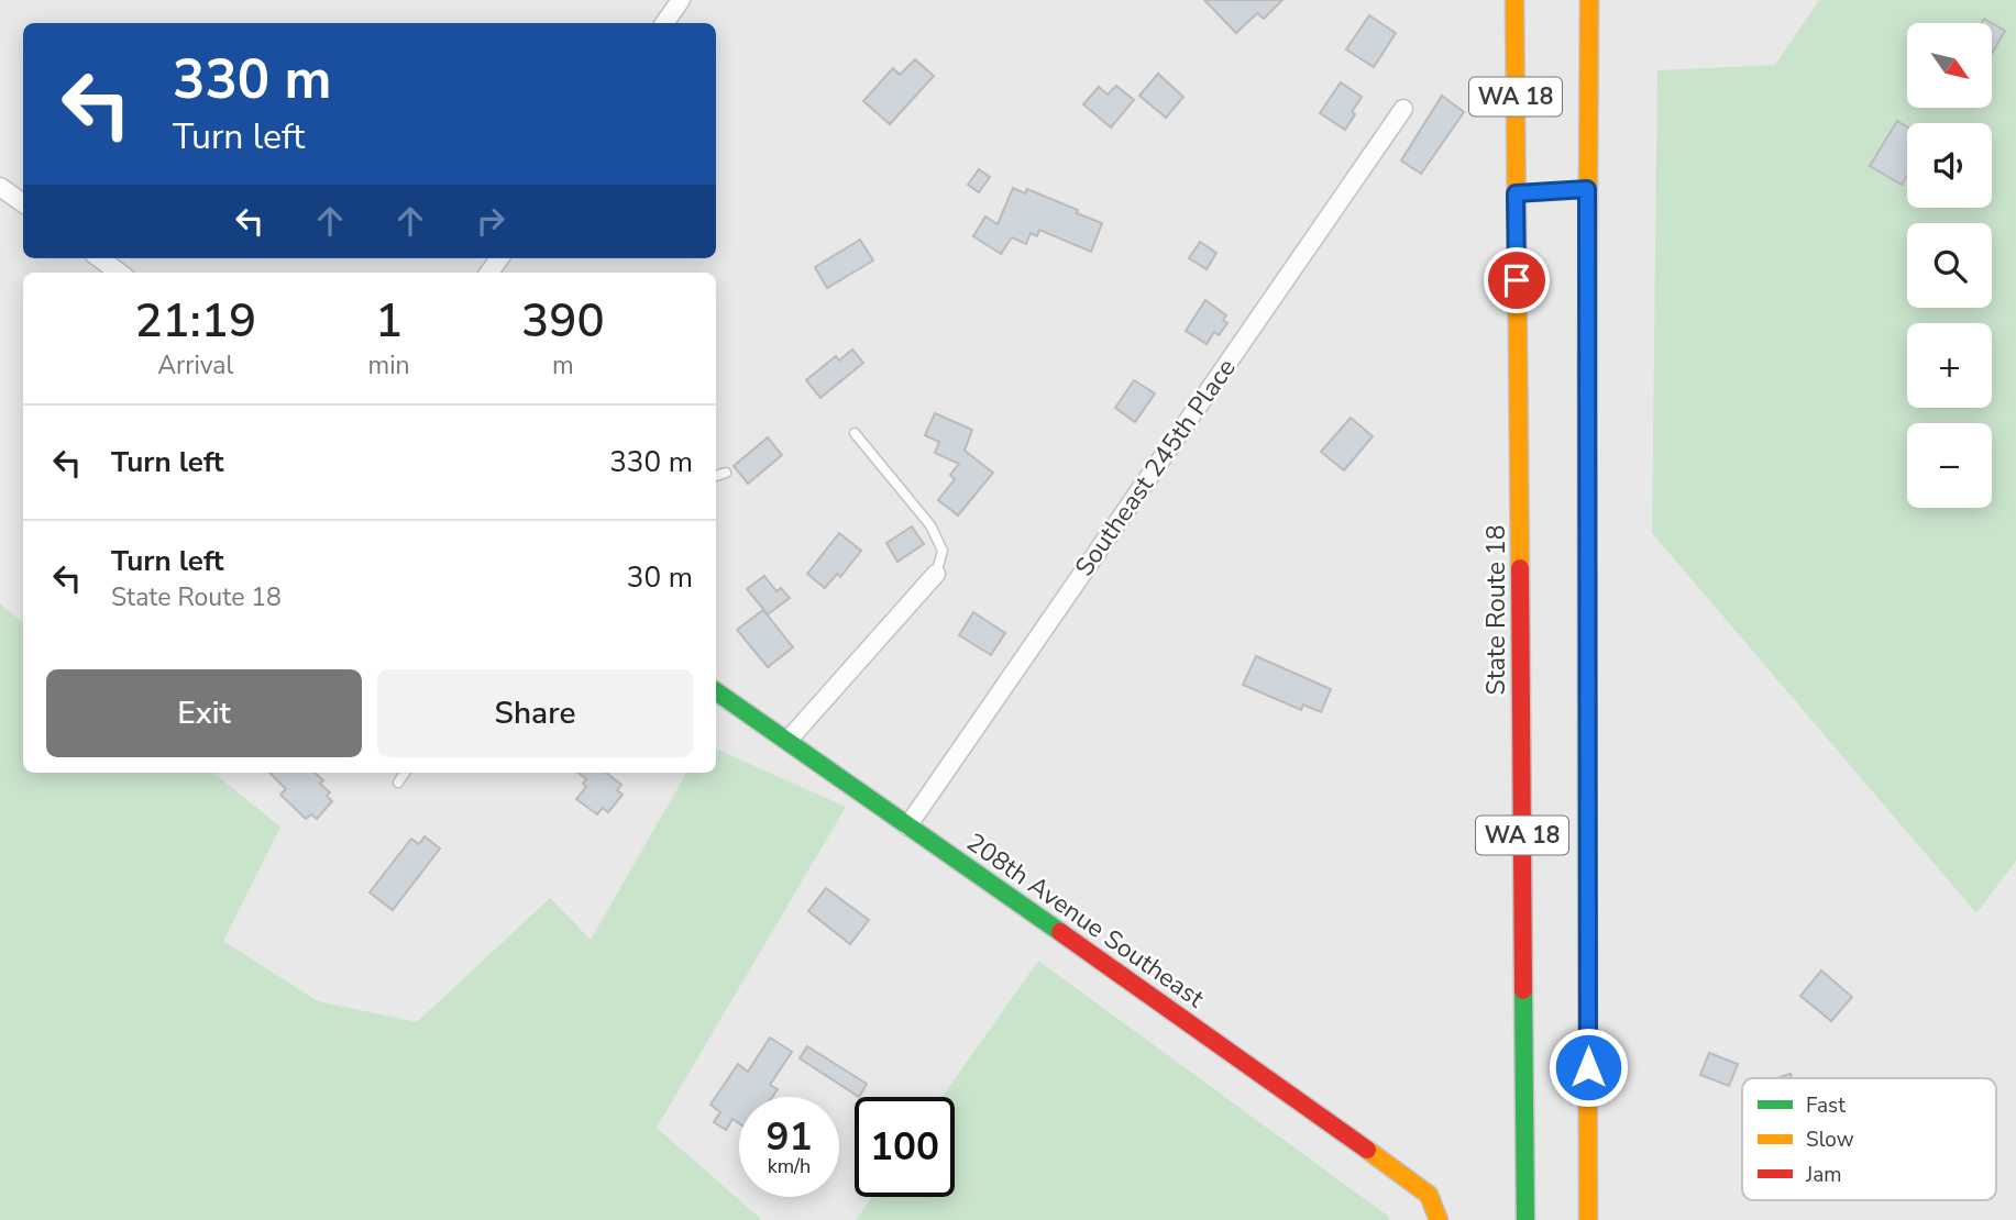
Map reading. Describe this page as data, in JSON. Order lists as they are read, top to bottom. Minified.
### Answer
{"streets":{"main road":["WA 18","State Route 18","208th Avenue Southeast"],"street":["Southeast 245th Place"]},"crossings":[["Southeast 245th Place","208th Avenue Southeast"]],"legend":["Fast","Slow","Jam"],"north":"bottom right","page":{"map_buttons":["+","−"],"turn":["330 m","Turn left"],"eta":["21:19","Arrival","1","min","390","m"],"list":[{"name":"Turn left","value":"330 m"},{"name":"Turn left","note":"State Route 18","value":"30 m"}],"buttons":["Exit","Share"],"speed":"91 km/h","limit":"100"}}
